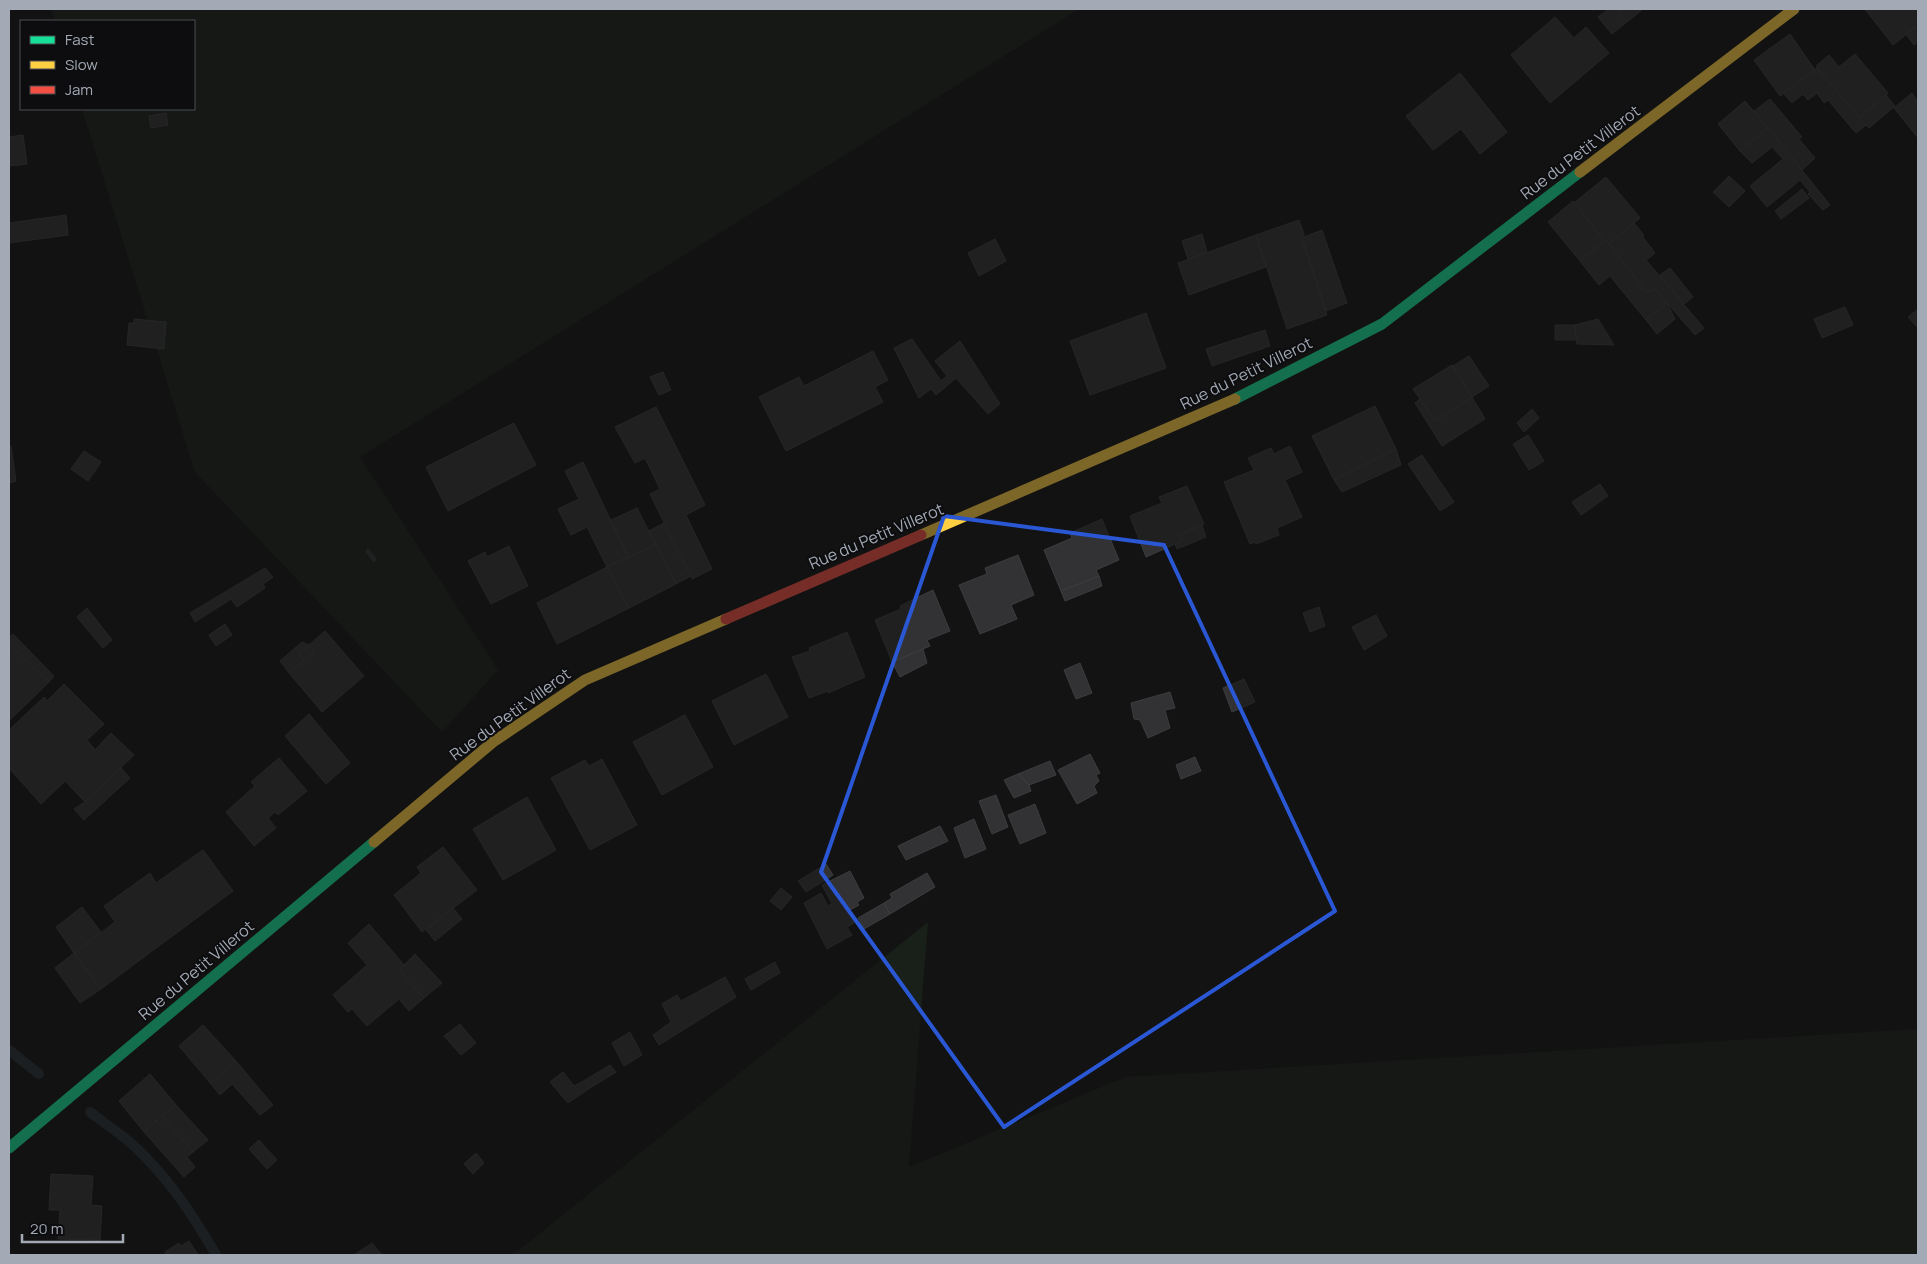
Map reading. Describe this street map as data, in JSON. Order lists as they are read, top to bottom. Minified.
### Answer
{"streets":{"street":["Rue du Petit Villerot"]},"legend":["Fast","Slow","Jam"],"scale_bar":"20 m"}
